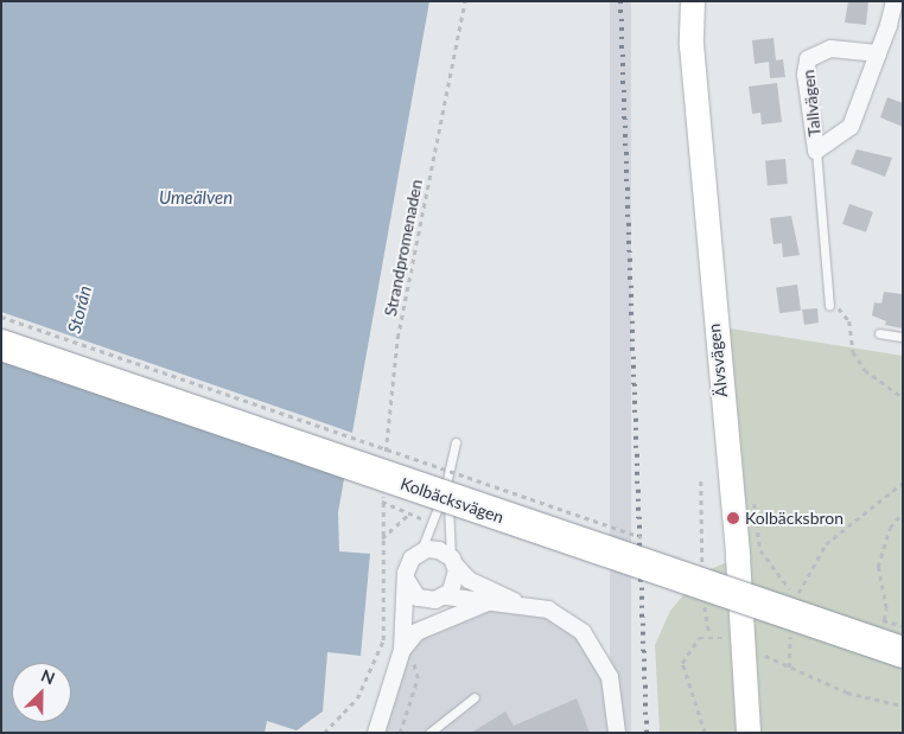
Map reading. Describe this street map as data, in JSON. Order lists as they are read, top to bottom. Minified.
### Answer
{"streets":{"highway":["Kolbäcksvägen"],"main road":["Älvsvägen"],"street":["Tallvägen"],"path":["Strandpromenaden"]},"water":["Umeälven","Storån"],"places":["Kolbäcksbron"],"north":"top right"}
